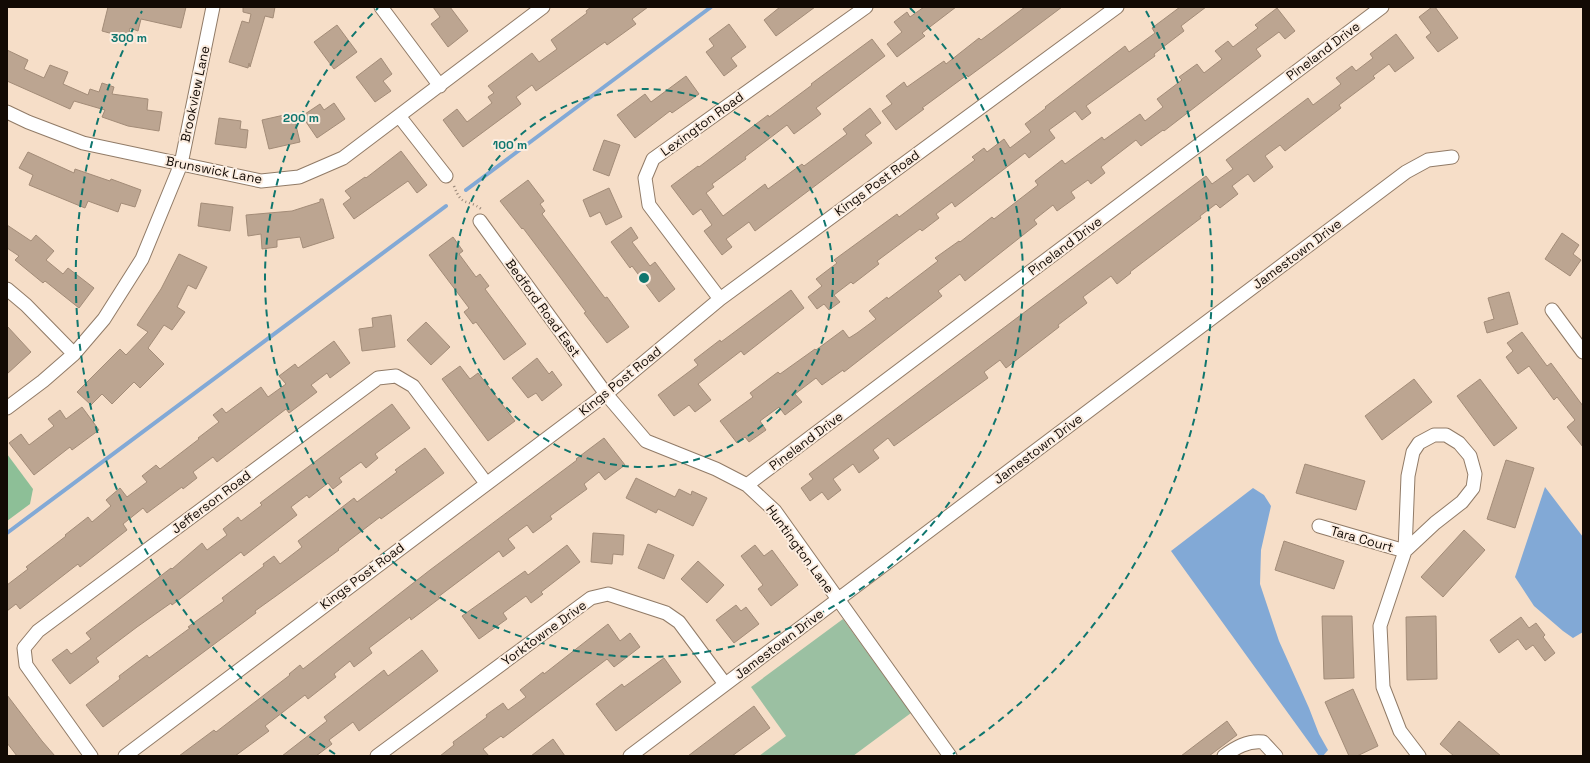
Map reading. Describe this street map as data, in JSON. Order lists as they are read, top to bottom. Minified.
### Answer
{"streets":{"street":["Pineland Drive","Brookview Lane","Lexington Road","Brunswick Lane","Kings Post Road","Jamestown Drive","Bedford Road East","Jefferson Road","Tara Court","Huntington Lane","Yorktowne Drive"]},"crossings":[["Pineland Drive","Huntington Lane"],["Brookview Lane","Brunswick Lane"],["Lexington Road","Kings Post Road"],["Kings Post Road","Bedford Road East"],["Kings Post Road","Jefferson Road"],["Kings Post Road","Huntington Lane"],["Jamestown Drive","Huntington Lane"],["Jamestown Drive","Yorktowne Drive"],["Bedford Road East","Huntington Lane"]],"rings":["300 m","200 m","100 m"]}
